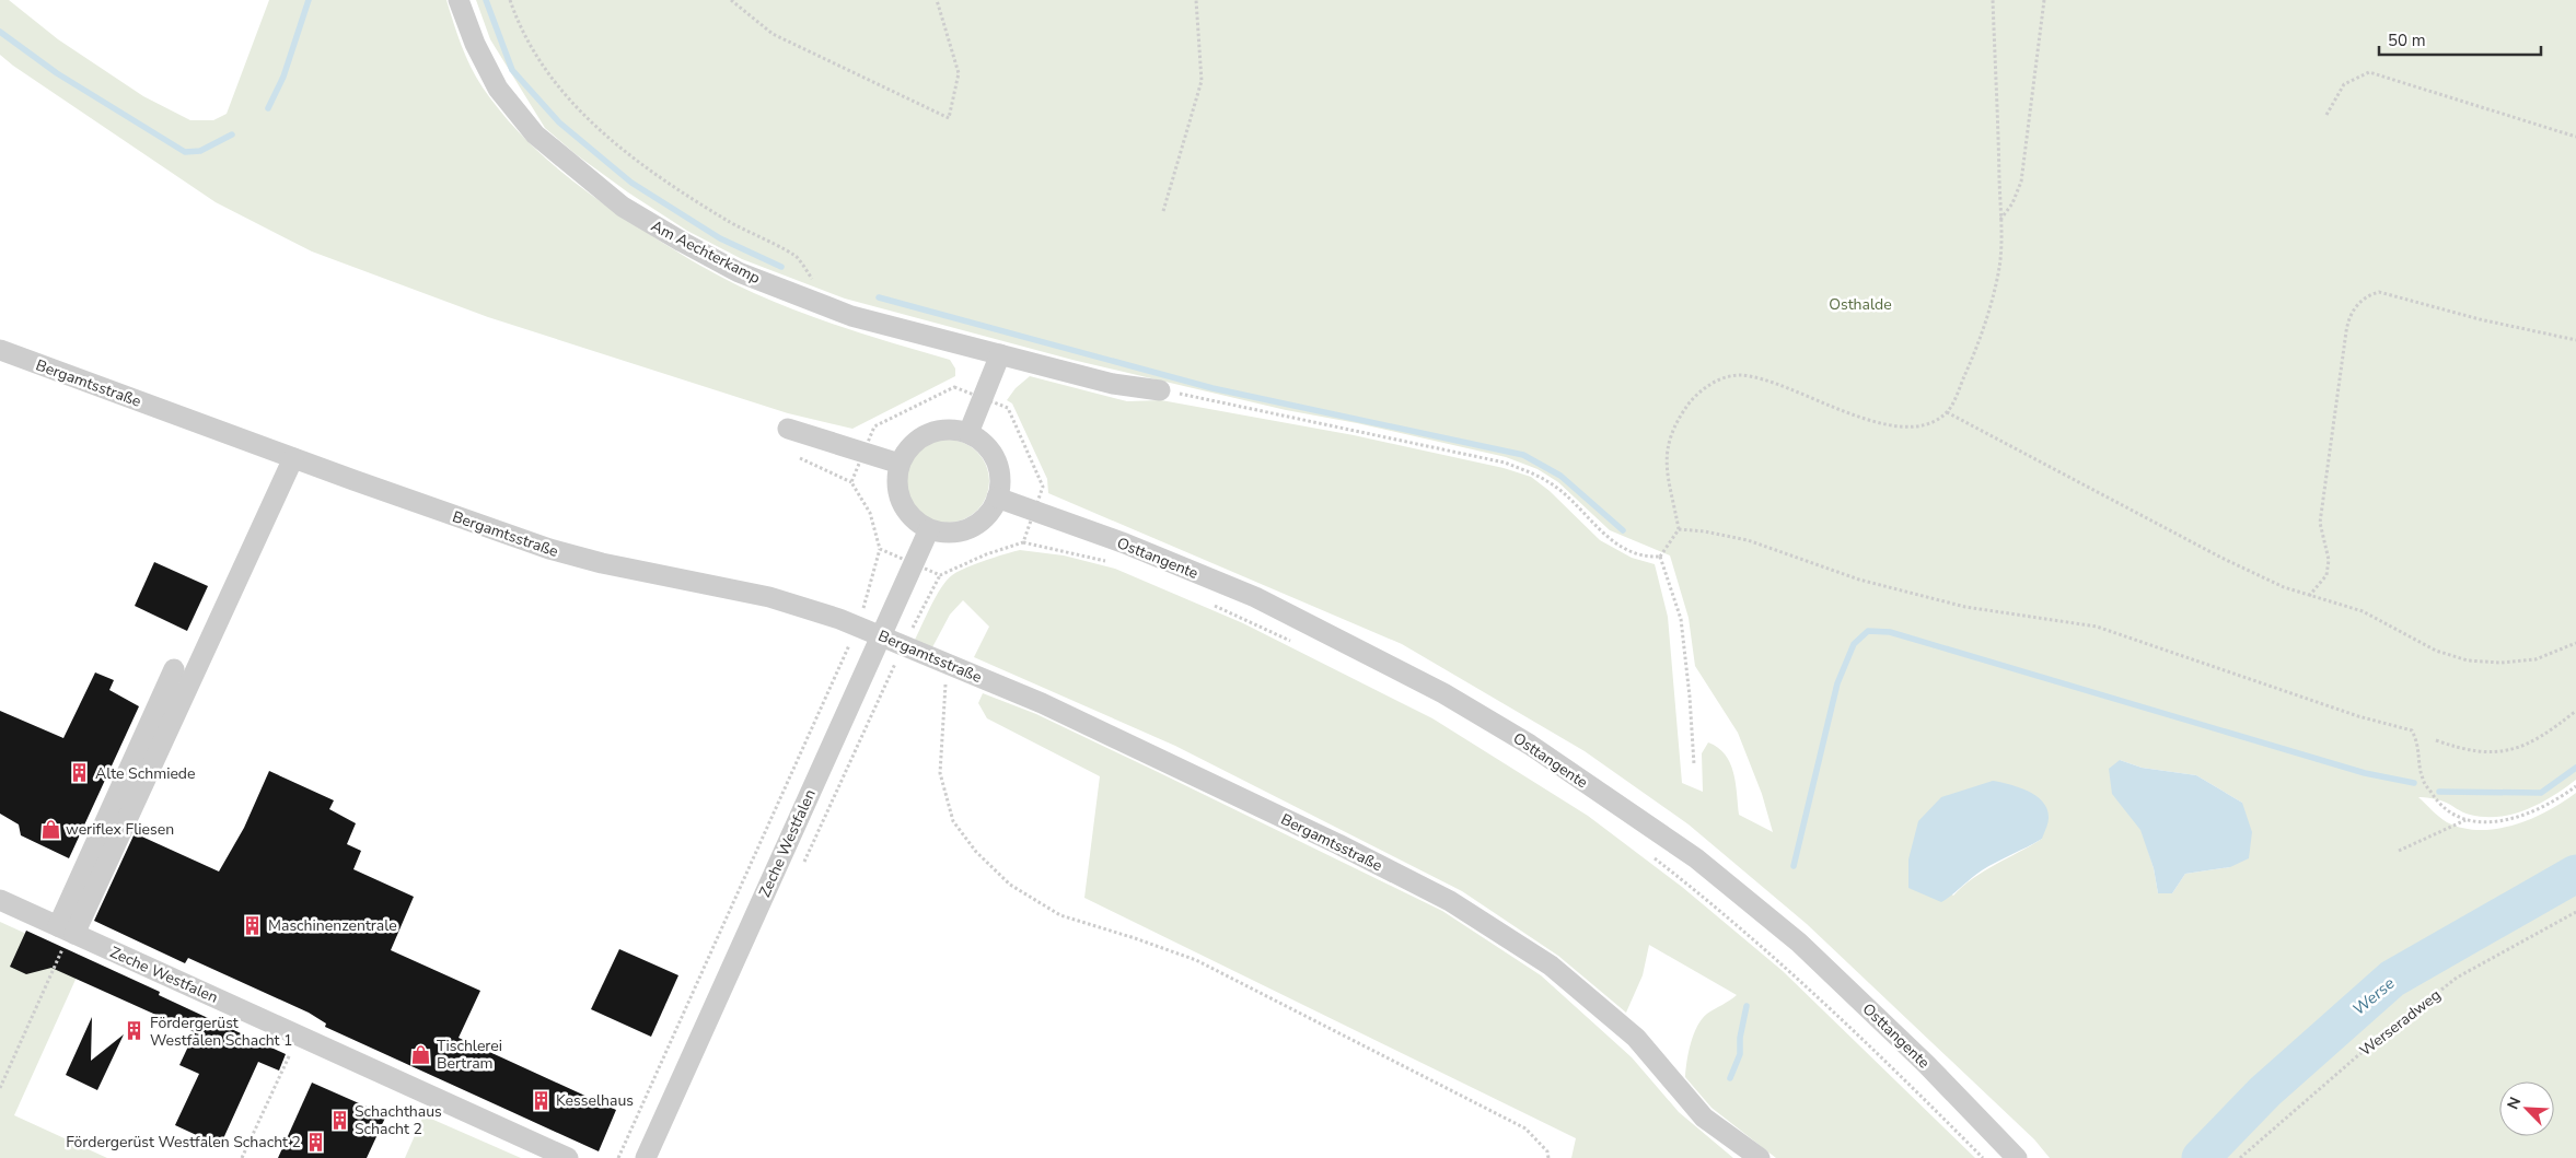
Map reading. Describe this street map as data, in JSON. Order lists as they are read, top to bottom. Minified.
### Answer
{"streets":{"street":["Am Aechterkamp","Bergamtsstraße","Osttangente","Zeche Westfalen"],"path":["Werseradweg"]},"crossings":[["Bergamtsstraße","Zeche Westfalen"],["Osttangente","Zeche Westfalen"]],"water":["Werse"],"parks":["Osthalde"],"places":{"building":["Alte Schmiede","Maschinenzentrale","Fördergerüst Westfalen Schacht 1","Kesselhaus","Schachthaus Schacht 2","Fördergerüst Westfalen Schacht 2"],"shop":["weriflex Fliesen","Tischlerei Bertram"]},"scale_bar":"50 m","north":"top left"}
